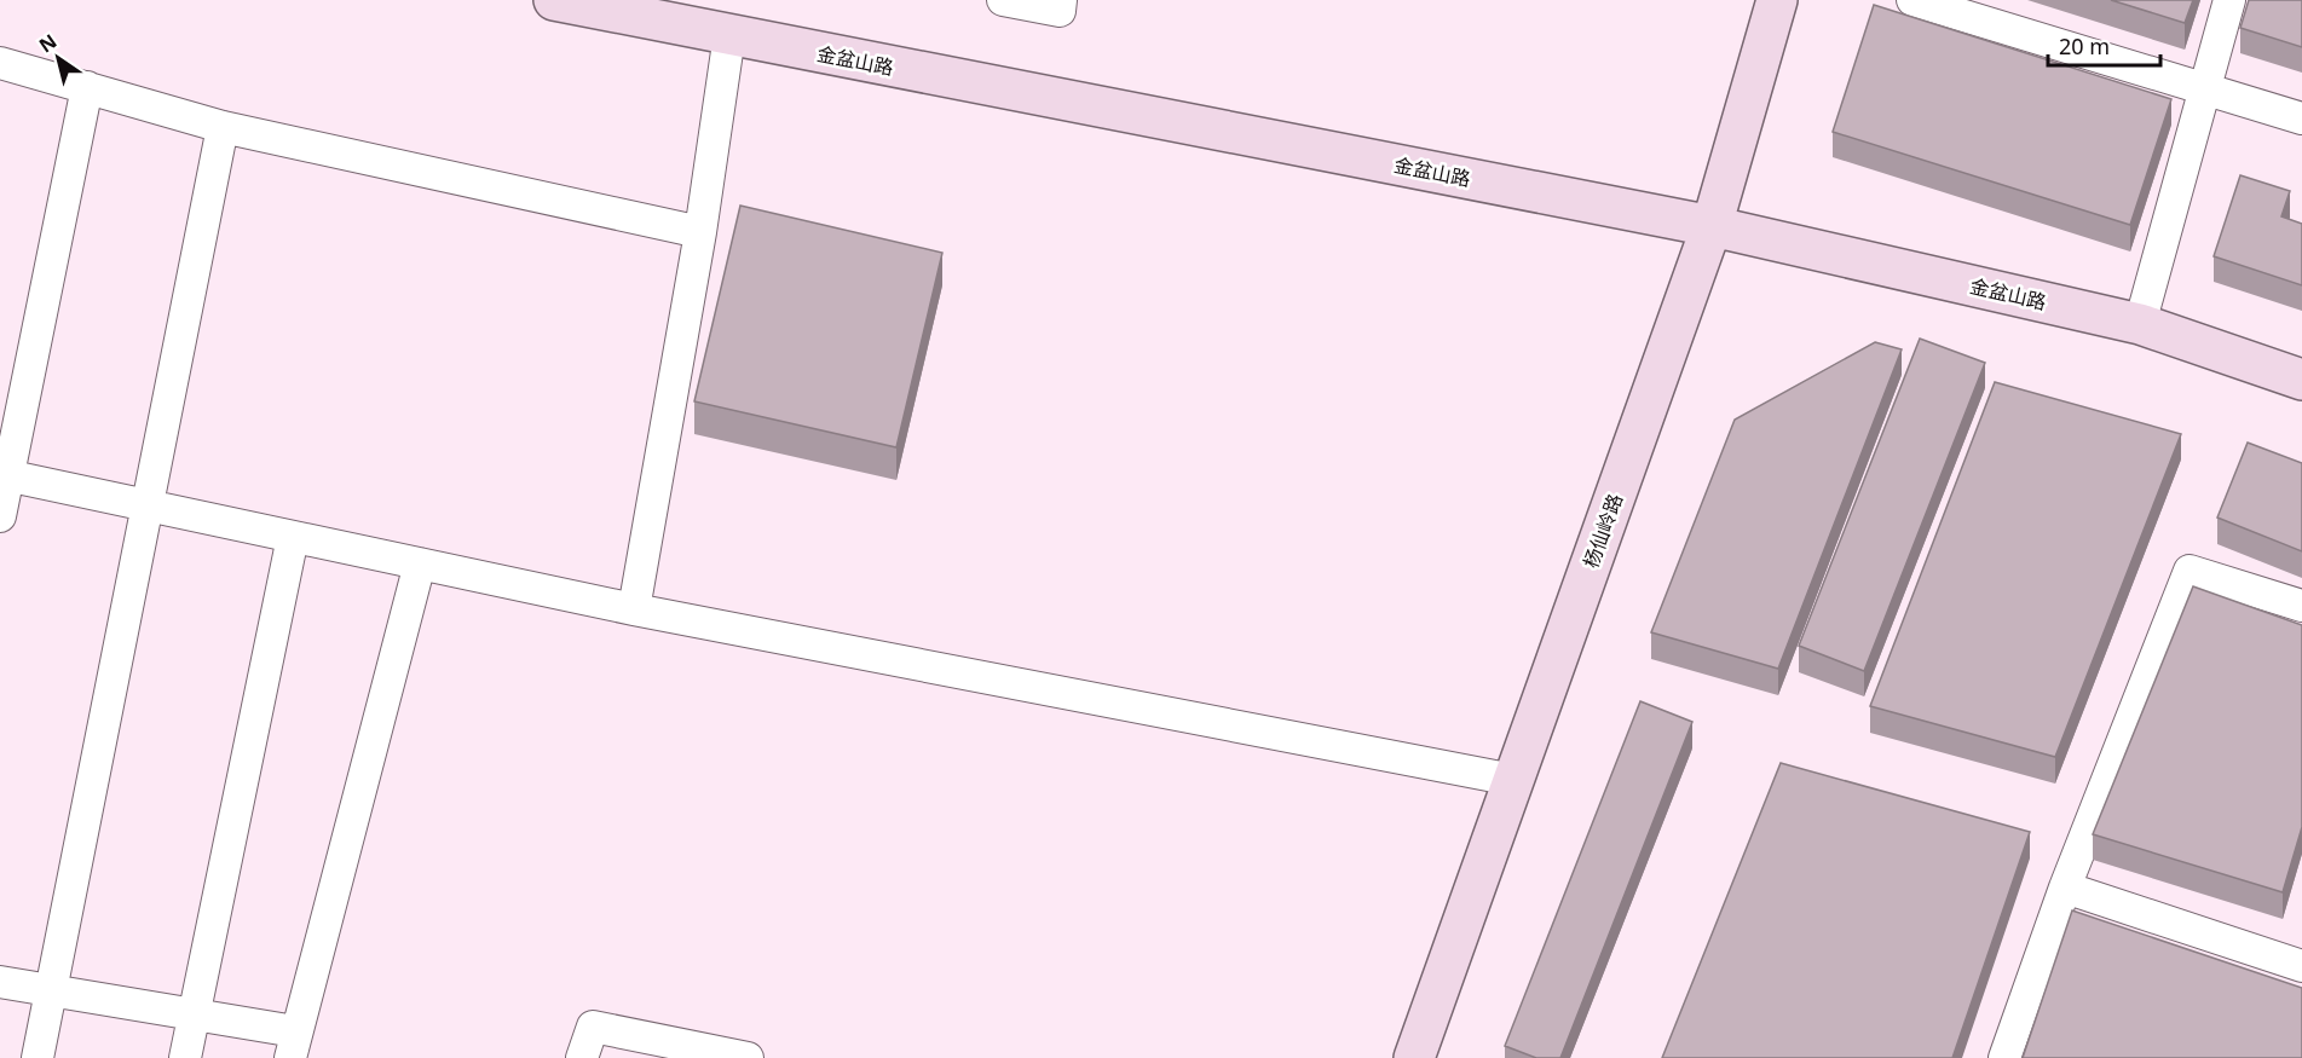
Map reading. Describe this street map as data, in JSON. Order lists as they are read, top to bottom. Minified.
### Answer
{"streets":{"street":["金盆山路","杨仙岭路"]},"crossings":[["金盆山路","杨仙岭路"]],"scale_bar":"20 m","north":"top left"}
